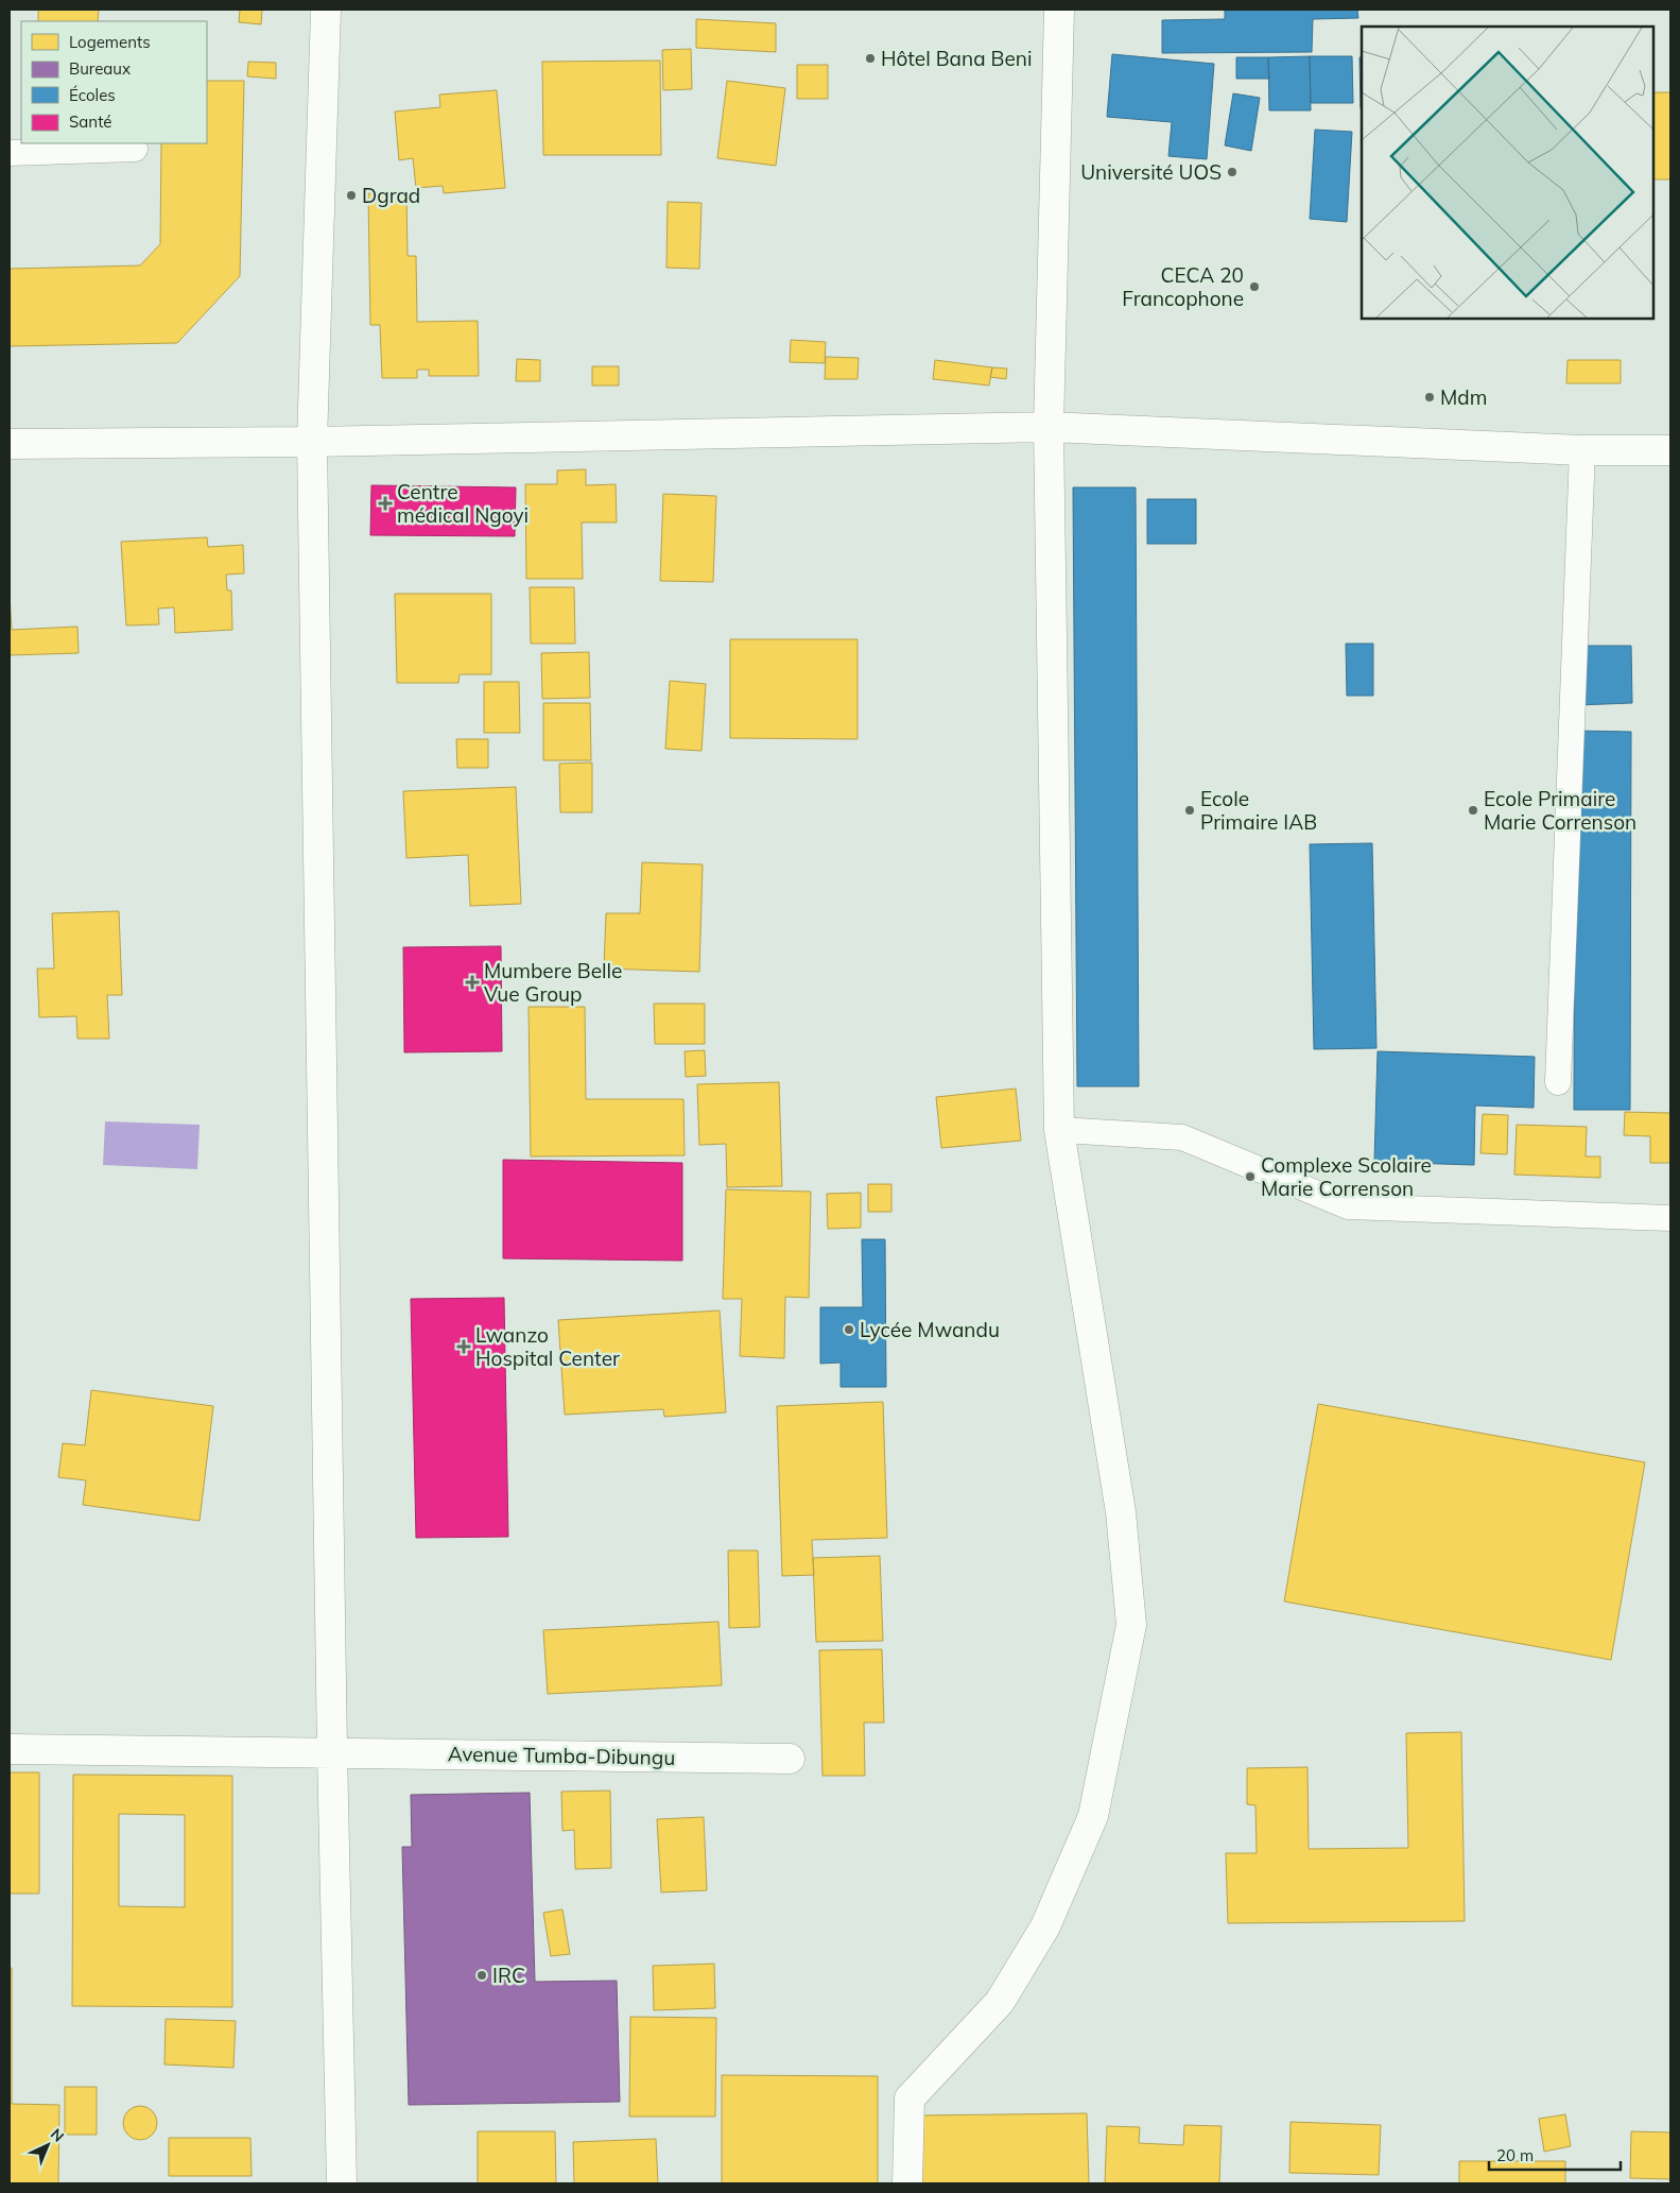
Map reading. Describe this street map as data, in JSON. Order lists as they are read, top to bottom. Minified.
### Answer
{"streets":{"street":["Avenue Tumba-Dibungu"]},"places":{"other":["Hôtel Bana Beni","Université UOS","Dgrad","CECA 20 Francophone","Mdm","Ecole Primaire IAB","Ecole Primaire Marie Correnson","Complexe Scolaire Marie Correnson","Lycée Mwandu","IRC"],"health":["Centre médical Ngoyi","Mumbere Belle Vue Group","Lwanzo Hospital Center"]},"legend":["Logements","Bureaux","Écoles","Santé"],"scale_bar":"20 m","north":"top right"}
